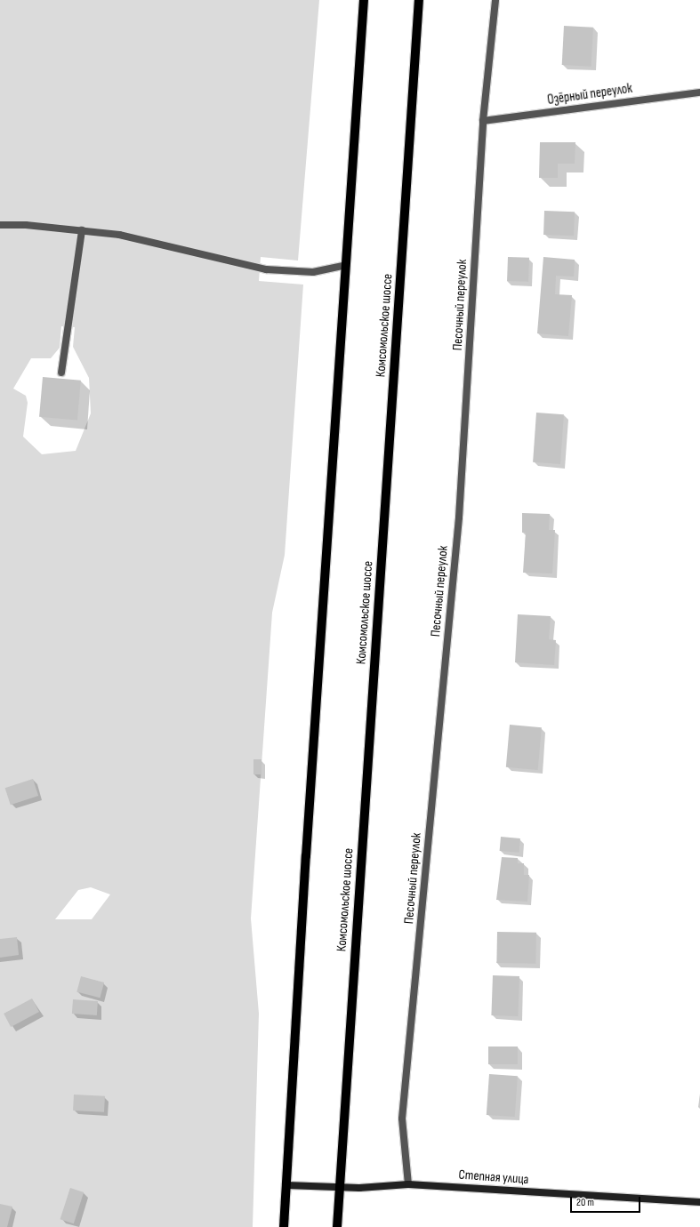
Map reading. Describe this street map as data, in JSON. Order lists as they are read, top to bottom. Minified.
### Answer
{"streets":{"main road":["Комсомольское шоссе"],"street":["Озёрный переулок","Песочный переулок","Степная улица"]},"crossings":[["Озёрный переулок","Песочный переулок"],["Песочный переулок","Степная улица"],["Комсомольское шоссе","Степная улица"]],"scale_bar":"20 m"}
